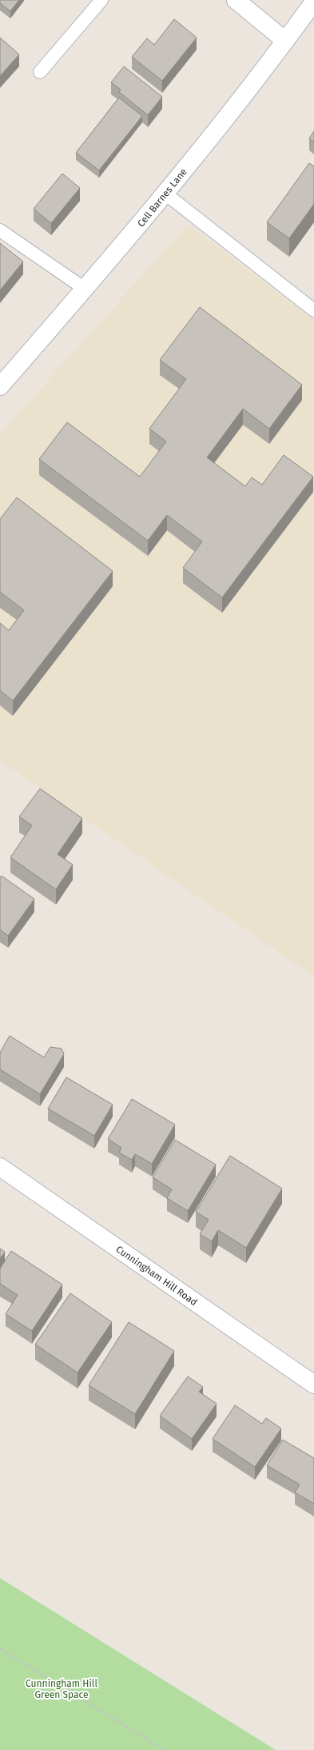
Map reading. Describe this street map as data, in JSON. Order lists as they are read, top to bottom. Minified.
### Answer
{"streets":{"street":["Cell Barnes Lane","Cunningham Hill Road"]},"parks":["Cunningham Hill Green Space"]}
